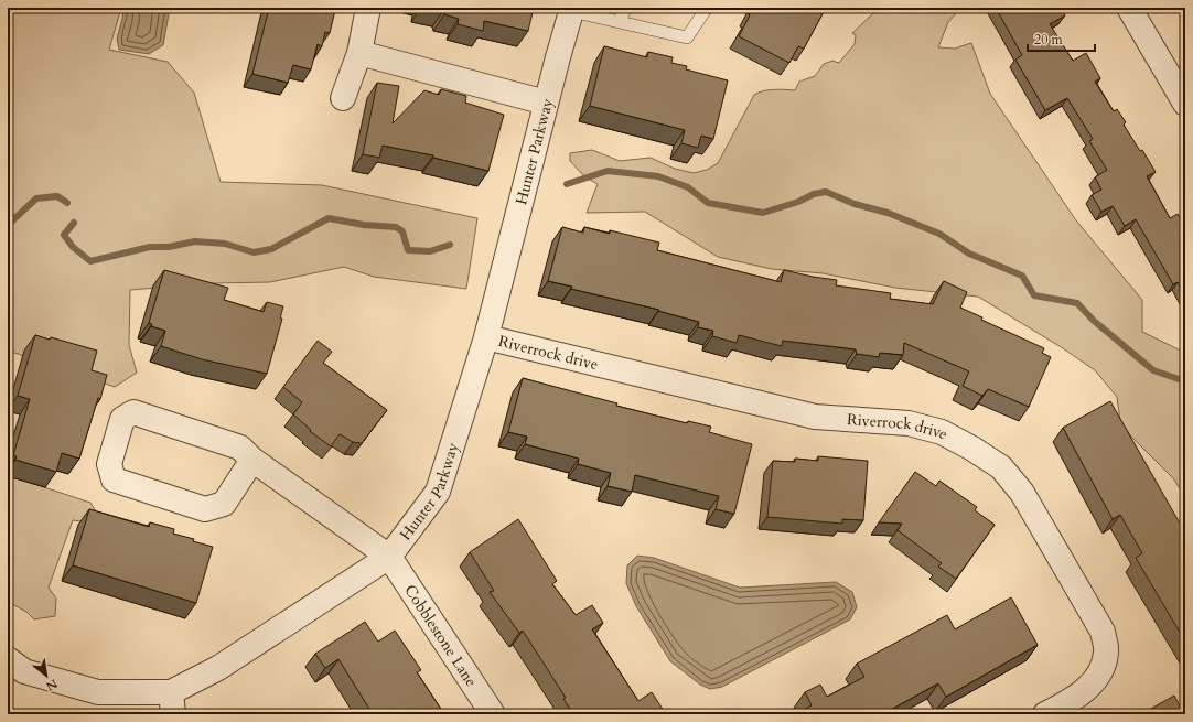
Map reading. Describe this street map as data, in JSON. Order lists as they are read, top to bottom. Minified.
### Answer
{"streets":{"street":["Hunter Parkway","Riverrock drive","Cobblestone Lane"]},"crossings":[["Hunter Parkway","Riverrock drive"],["Hunter Parkway","Cobblestone Lane"]],"scale_bar":"20 m","north":"bottom right"}
